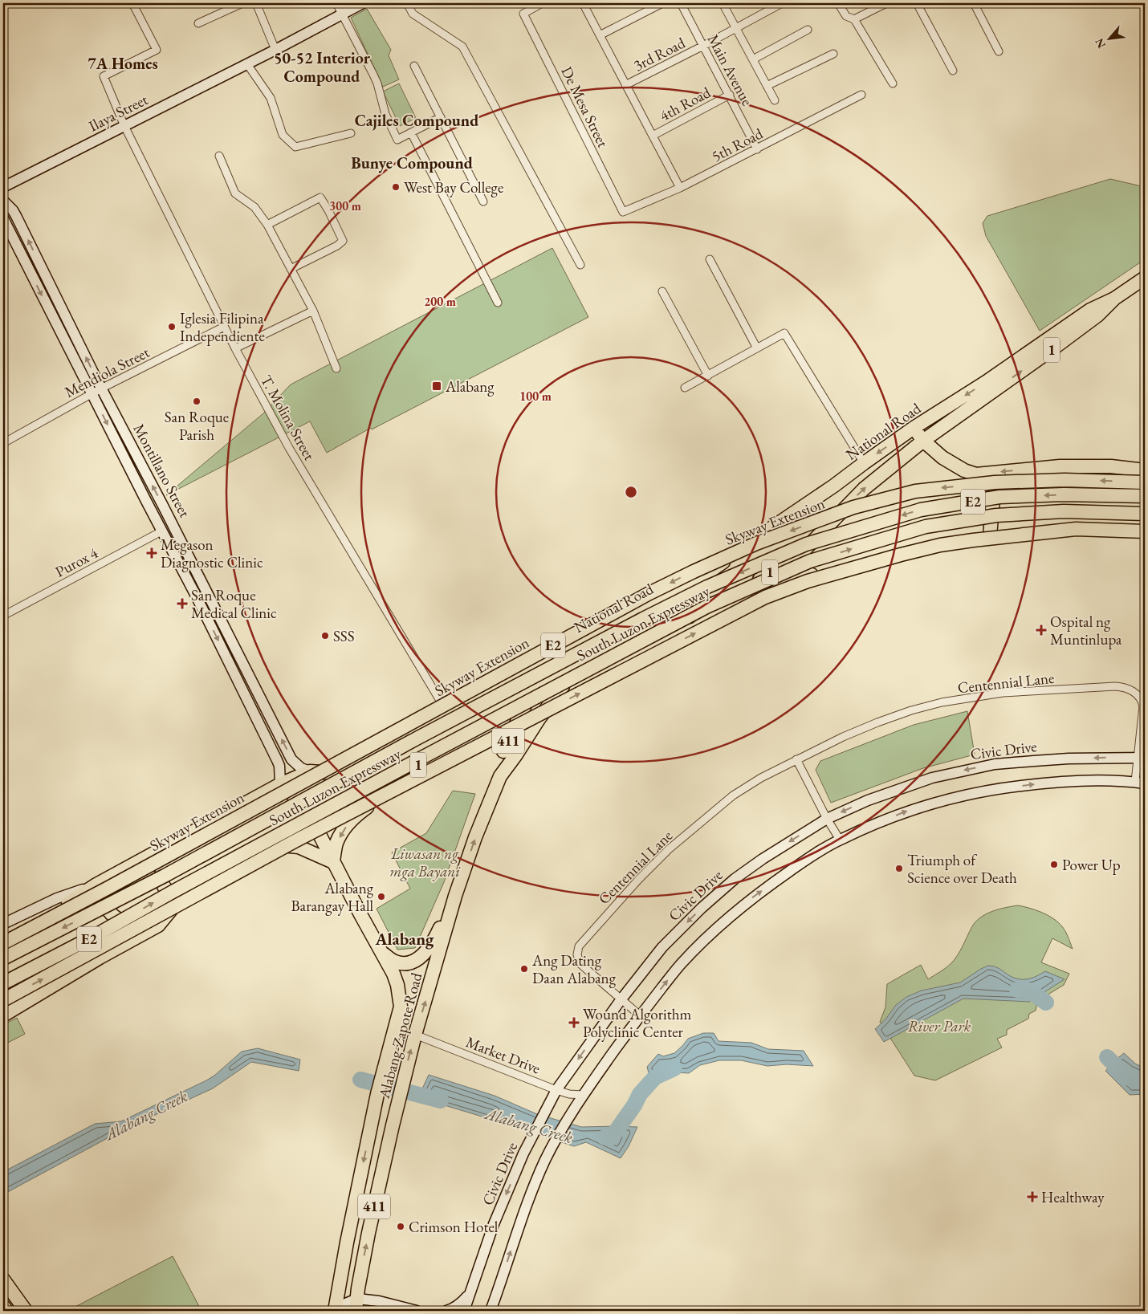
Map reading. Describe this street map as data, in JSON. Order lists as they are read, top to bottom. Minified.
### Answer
{"streets":{"highway":["1","National Road","E2","Skyway Extension","South Luzon Expressway","411","Alabang-Zapote Road"],"main road":["Ilaya Street","Montillano Street","Civic Drive"],"street":["3rd Road","Main Avenue","4th Road","De Mesa Street","5th Road","Mendiola Street","T. Molina Street","Purox 4","Centennial Lane","Market Drive"]},"crossings":[["3rd Road","Main Avenue"],["Main Avenue","4th Road"],["Main Avenue","5th Road"],["De Mesa Street","5th Road"],["Ilaya Street","T. Molina Street"],["Mendiola Street","T. Molina Street"],["Mendiola Street","Montillano Street"],["T. Molina Street","National Road"],["National Road","411"],["National Road","Alabang-Zapote Road"],["Montillano Street","Purox 4"],["Centennial Lane","Civic Drive"],["411","Alabang-Zapote Road"],["Civic Drive","Market Drive"],["Alabang-Zapote Road","Market Drive"]],"districts":["50-52 Interior Compound","7A Homes","Cajiles Compound","Bunye Compound","Alabang"],"water":["Alabang Creek"],"parks":["Liwasan ng mga Bayani","River Park"],"places":{"other":["West Bay College","Iglesia Filipina Independiente","San Roque Parish","SSS","Power Up","Triumph of Science over Death","Alabang Barangay Hall","Ang Dating Daan Alabang","Crimson Hotel"],"transit":["Alabang"],"health":["Megason Diagnostic Clinic","San Roque Medical Clinic","Ospital ng Muntinlupa","Wound Algorithm Polyclinic Center","Healthway"]},"north":"bottom left","rings":["300 m","200 m","100 m"]}
